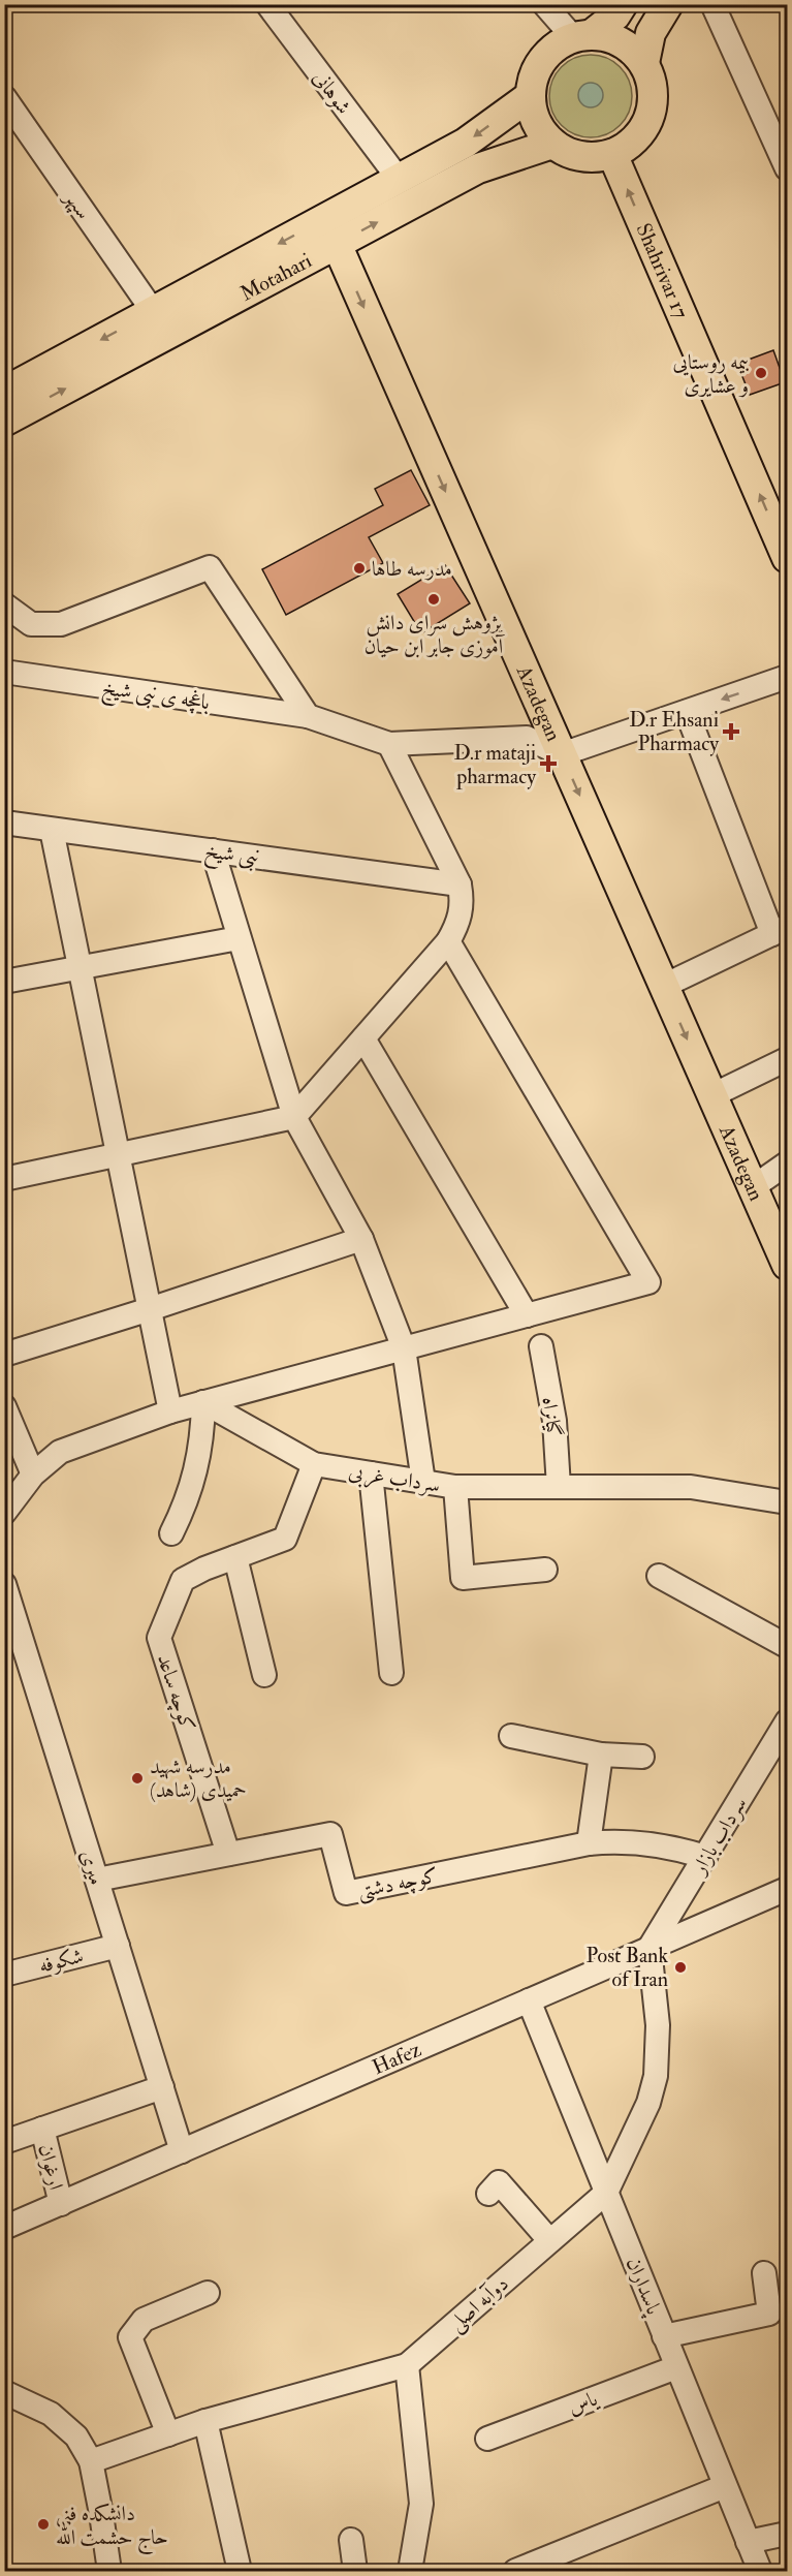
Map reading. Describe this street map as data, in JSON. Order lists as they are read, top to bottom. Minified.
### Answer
{"streets":{"main road":["Shahrivar 17","Motahari","Azadegan"],"street":["شوهانی","سپهر","باغچه ی نبی شیخ","نبی شیخ","گیانراه","سرداب غربی","کوچه ساعد","سرداب بازار","میری","کوچه دشتی","شکوفه","Hafez","ارغوان","پاسداران","دوآبه اصلی","یاس"]},"crossings":[["شوهانی","Motahari"],["سپهر","Motahari"],["Shahrivar 17","Motahari"],["Motahari","Azadegan"],["گیانراه","سرداب غربی"],["کوچه ساعد","کوچه دشتی"],["سرداب بازار","کوچه دشتی"],["سرداب بازار","Hafez"],["سرداب بازار","دوآبه اصلی"],["میری","کوچه دشتی"],["میری","شکوفه"],["میری","Hafez"],["Hafez","ارغوان"],["Hafez","پاسداران"],["Hafez","دوآبه اصلی"],["پاسداران","دوآبه اصلی"],["پاسداران","یاس"]],"one_way":["Shahrivar 17","Azadegan"],"places":{"other":["بیمه روستایی و عشایری","مدرسه طاها","پژوهش سرای دانش آموزی جابر ابن حیان","مدرسه شهید حمیدی (شاهد)","Post Bank of Iran","دانشکده فنی حاج حشمت الله"],"health":["D.r Ehsani Pharmacy","D.r mataji pharmacy"]}}
